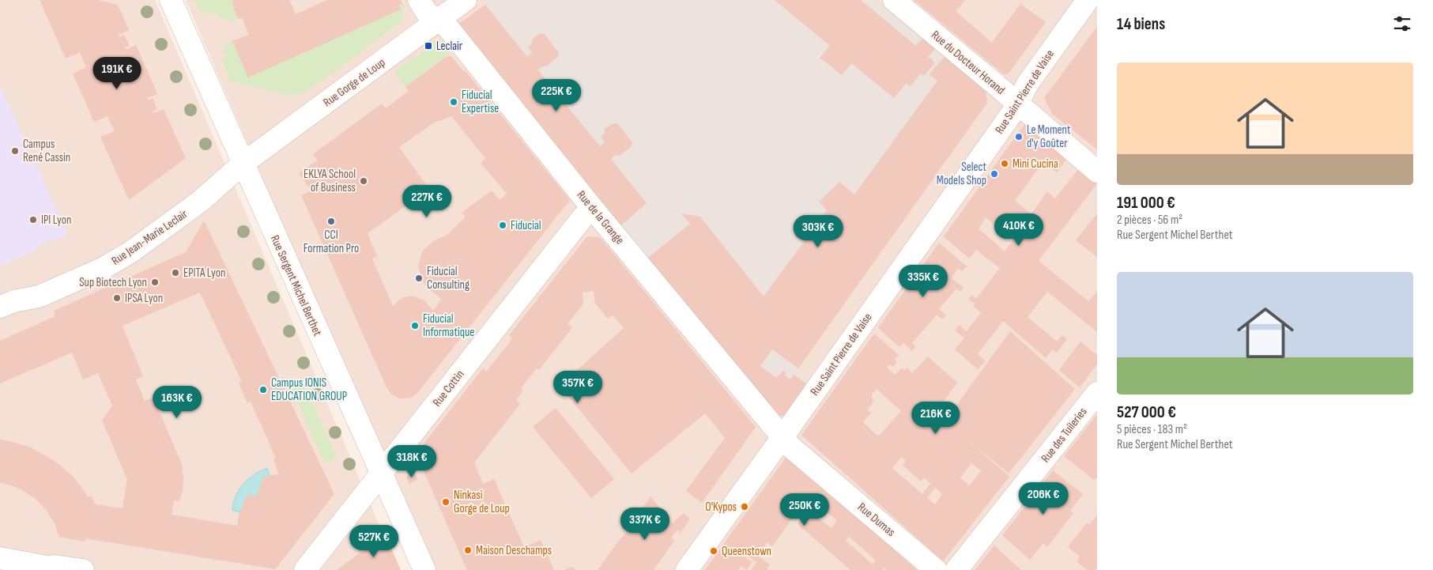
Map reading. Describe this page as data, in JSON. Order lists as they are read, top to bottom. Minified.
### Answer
{"streets":{"street":["Rue du Docteur Horand","Rue Gorge de Loup","Rue Saint Pierre de Vaise","Rue de la Grange","Rue Jean-Marie Leclair","Rue Sergent Michel Berthet","Rue Cottin","Rue des Tuileries","Rue Dumas"]},"crossings":[["Rue du Docteur Horand","Rue Saint Pierre de Vaise"],["Rue Gorge de Loup","Rue de la Grange"],["Rue Gorge de Loup","Rue Jean-Marie Leclair"],["Rue Gorge de Loup","Rue Sergent Michel Berthet"],["Rue Saint Pierre de Vaise","Rue de la Grange"],["Rue Saint Pierre de Vaise","Rue Dumas"],["Rue de la Grange","Rue Cottin"],["Rue de la Grange","Rue Dumas"],["Rue Jean-Marie Leclair","Rue Sergent Michel Berthet"],["Rue Sergent Michel Berthet","Rue Cottin"]],"places":{"transit":["Leclair"],"other":["Fiducial Expertise","Le Moment d'y Goûter","Campus René Cassin","Mini Cucina","Select Models Shop","EKLYA School of Business","IPI Lyon","CCI Formation Pro","Fiducial","EPITA Lyon","Fiducial Consulting","Sup Biotech Lyon","IPSA Lyon","Fiducial Informatique","Campus IONIS EDUCATION GROUP","Ninkasi Gorge de Loup","O'Kypos","Maison Deschamps","Queenstown"]},"page":{"heading":"14 biens","list":[{"name":"191 000 €","note":"2 pièces · 56 m² · Rue Sergent Michel Berthet"},{"name":"527 000 €","note":"5 pièces · 183 m² · Rue Sergent Michel Berthet"}],"price":["191K €","225K €","227K €","410K €","303K €","335K €","357K €","163K €","216K €","318K €","206K €","250K €","337K €","527K €"]}}
